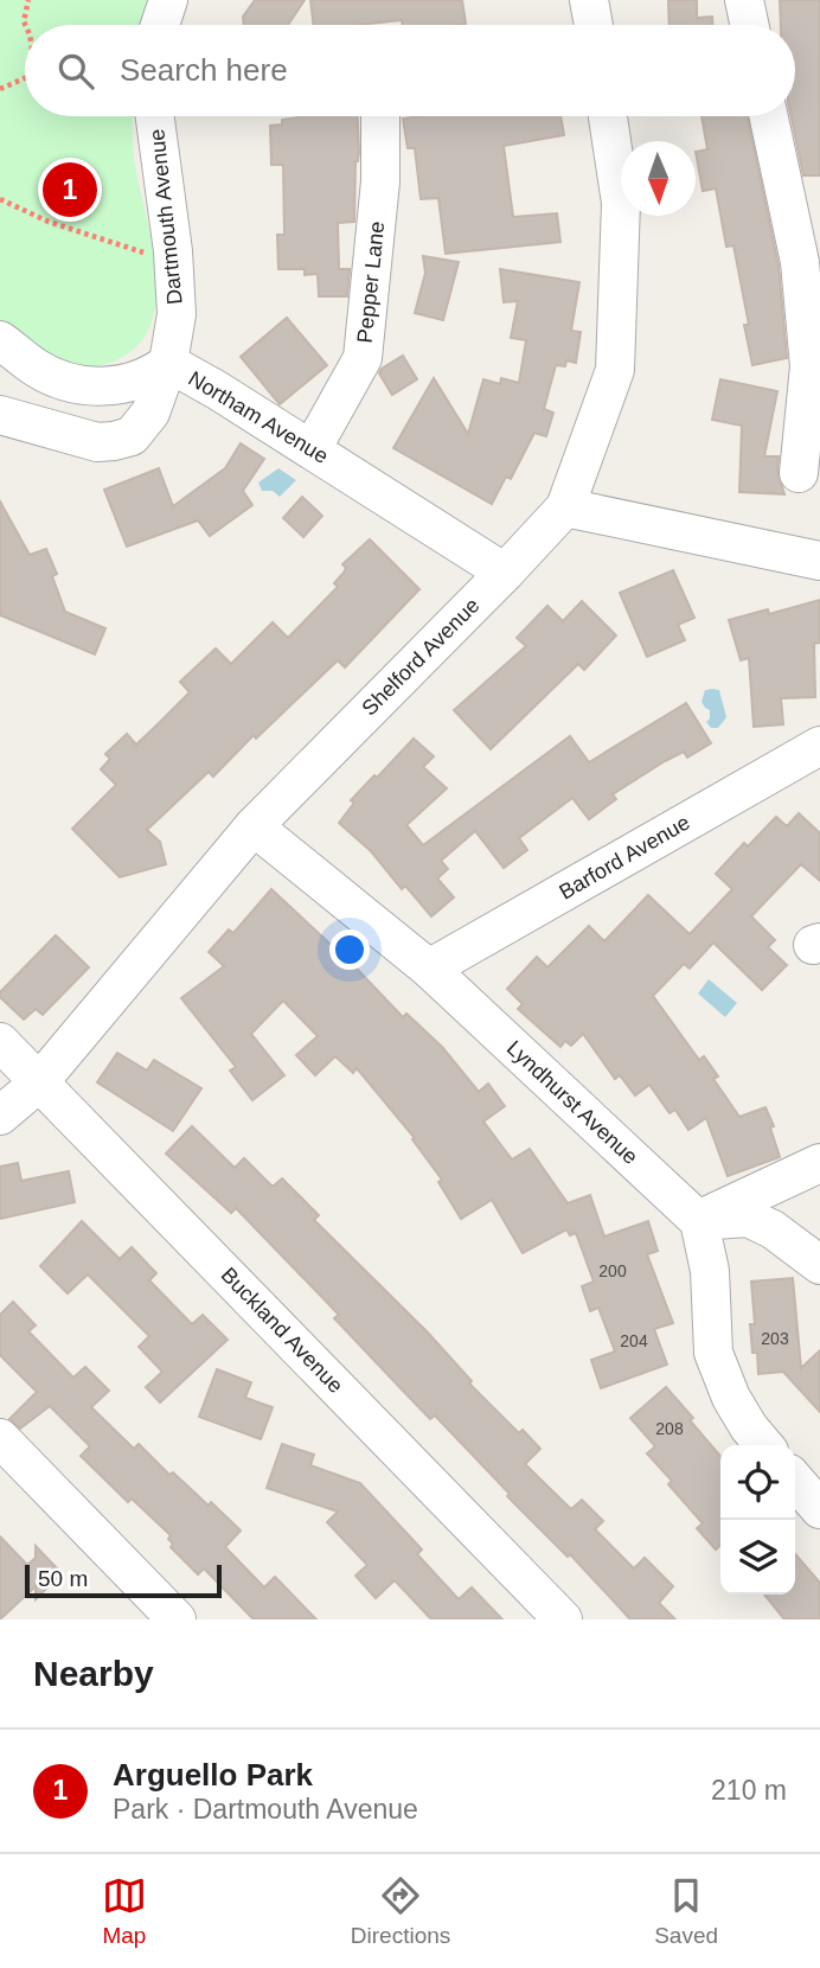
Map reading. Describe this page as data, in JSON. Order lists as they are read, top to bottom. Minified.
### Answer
{"streets":{"street":["Dartmouth Avenue","Pepper Lane","Northam Avenue","Shelford Avenue","Barford Avenue","Lyndhurst Avenue","Buckland Avenue"]},"crossings":[["Dartmouth Avenue","Northam Avenue"],["Pepper Lane","Northam Avenue"],["Northam Avenue","Shelford Avenue"],["Shelford Avenue","Lyndhurst Avenue"],["Shelford Avenue","Buckland Avenue"],["Barford Avenue","Lyndhurst Avenue"]],"house_numbers":["200","203","204","208"],"scale_bar":"50 m","north":"bottom","page":{"search":"Search here","pins":"1","scale":"50 m","heading":"Nearby","list":[{"mark":"1","name":"Arguello Park","note":"Park · Dartmouth Avenue","value":"210 m"}],"nav":["Map","Directions","Saved"]}}
